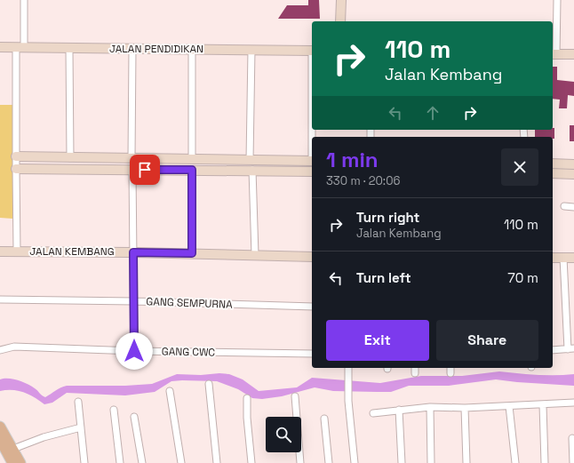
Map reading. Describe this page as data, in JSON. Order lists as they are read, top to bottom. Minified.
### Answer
{"streets":{"street":["JALAN PENDIDIKAN","JALAN KEMBANG","GANG SEMPURNA","GANG CWC"]},"page":{"turn":["110 m","Jalan Kembang"],"heading":["1 min","330 m · 20:06"],"list":[{"name":"Turn right","note":"Jalan Kembang","value":"110 m"},{"name":"Turn left","value":"70 m"}],"buttons":["Exit","Share"]}}
